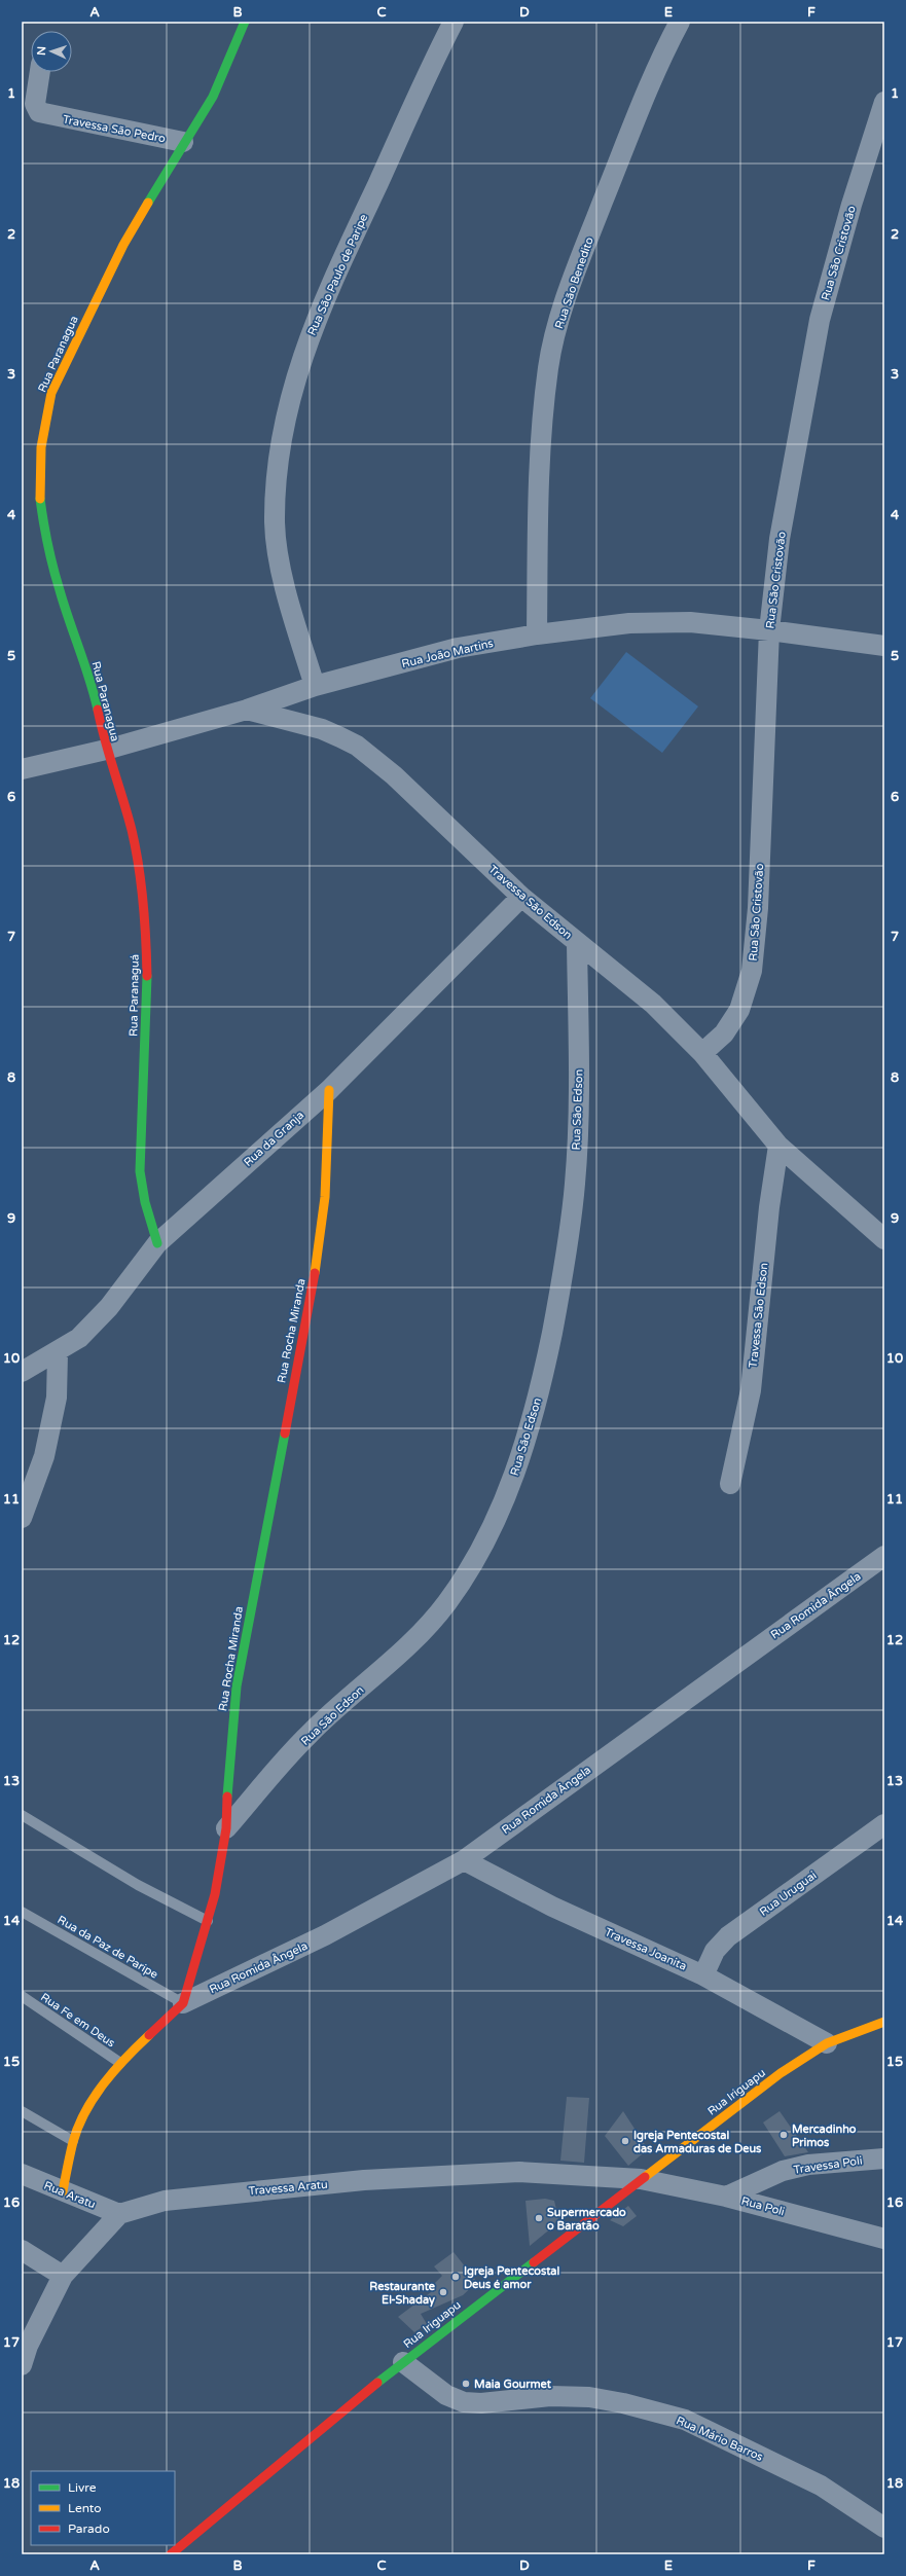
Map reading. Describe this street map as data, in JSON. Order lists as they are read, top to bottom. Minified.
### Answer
{"streets":{"street":["Travessa São Pedro","Rua São Cristovão","Rua São Paulo de Paripe","Rua São Benedito","Rua Paranagua","Rua João Martins","Travessa São Edson","Rua Paranaguá","Rua São Edson","Rua da Granja","Rua Rocha Miranda","Rua Romida Ângela","Rua Uruguai","Travessa Joanita","Rua Iriguapu","Travessa Poli","Travessa Aratu","Rua Aratu","Rua Poli","Rua Mário Barros"],"lane":["Rua da Paz de Paripe","Rua Fe em Deus"]},"crossings":[["Travessa São Pedro","Rua Paranagua"],["Rua São Cristovão","Rua João Martins"],["Rua São Cristovão","Travessa São Edson"],["Rua São Paulo de Paripe","Rua João Martins"],["Rua São Benedito","Rua João Martins"],["Rua Paranagua","Rua João Martins"],["Rua Paranagua","Rua Paranaguá"],["Rua João Martins","Travessa São Edson"],["Rua João Martins","Rua Paranaguá"],["Travessa São Edson","Rua São Edson"],["Travessa São Edson","Rua da Granja"],["Rua Paranaguá","Rua da Granja"],["Rua São Edson","Rua Rocha Miranda"],["Rua da Granja","Rua Rocha Miranda"],["Rua Rocha Miranda","Rua Romida Ângela"],["Rua Rocha Miranda","Rua da Paz de Paripe"],["Rua Rocha Miranda","Rua Fe em Deus"],["Rua Rocha Miranda","Rua Aratu"],["Rua Romida Ângela","Rua da Paz de Paripe"],["Rua Romida Ângela","Travessa Joanita"],["Rua Uruguai","Travessa Joanita"],["Travessa Joanita","Rua Iriguapu"],["Rua Iriguapu","Travessa Aratu"],["Rua Iriguapu","Rua Poli"],["Rua Iriguapu","Rua Mário Barros"],["Travessa Poli","Rua Poli"],["Travessa Aratu","Rua Aratu"],["Travessa Aratu","Rua Poli"]],"places":["Mercadinho Primos","Igreja Pentecostal das Armaduras de Deus","Supermercado o Baratão","Igreja Pentecostal Deus é amor","Restaurante El-Shaday","Maia Gourmet"],"legend":["Livre","Lento","Parado"],"north":"left","grid":{"columns":["A","B","C","D","E","F"],"rows":["1","2","3","4","5","6","7","8","9","10","11","12","13","14","15","16","17","18"]}}
